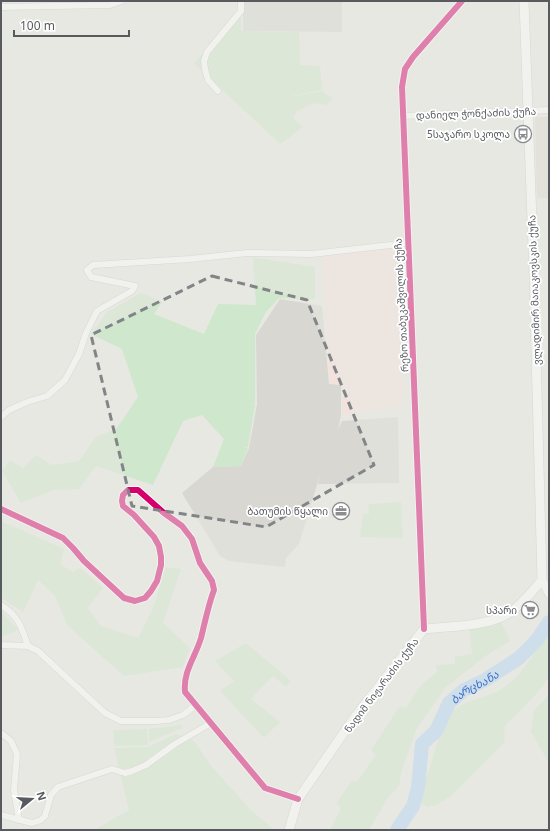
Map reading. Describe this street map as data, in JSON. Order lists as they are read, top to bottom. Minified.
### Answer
{"streets":{"main road":["ვლადიმირ მაიაკოვსკის ქუჩა","ნადიმ ნიჟარაძის ქუჩა"],"street":["დანიელ ჭონქაძის ქუჩა","რეზო თაბუკაშვილის ქუჩა"]},"crossings":[["დანიელ ჭონქაძის ქუჩა","ვლადიმირ მაიაკოვსკის ქუჩა"],["დანიელ ჭონქაძის ქუჩა","რეზო თაბუკაშვილის ქუჩა"],["ვლადიმირ მაიაკოვსკის ქუჩა","ნადიმ ნიჟარაძის ქუჩა"],["რეზო თაბუკაშვილის ქუჩა","ნადიმ ნიჟარაძის ქუჩა"]],"water":["ბარცხანა"],"places":{"bus stop":["5საჯარო სკოლა"],"office":["ბათუმის წყალი"],"supermarket":["სპარი"]},"scale_bar":"100 m","north":"right"}
